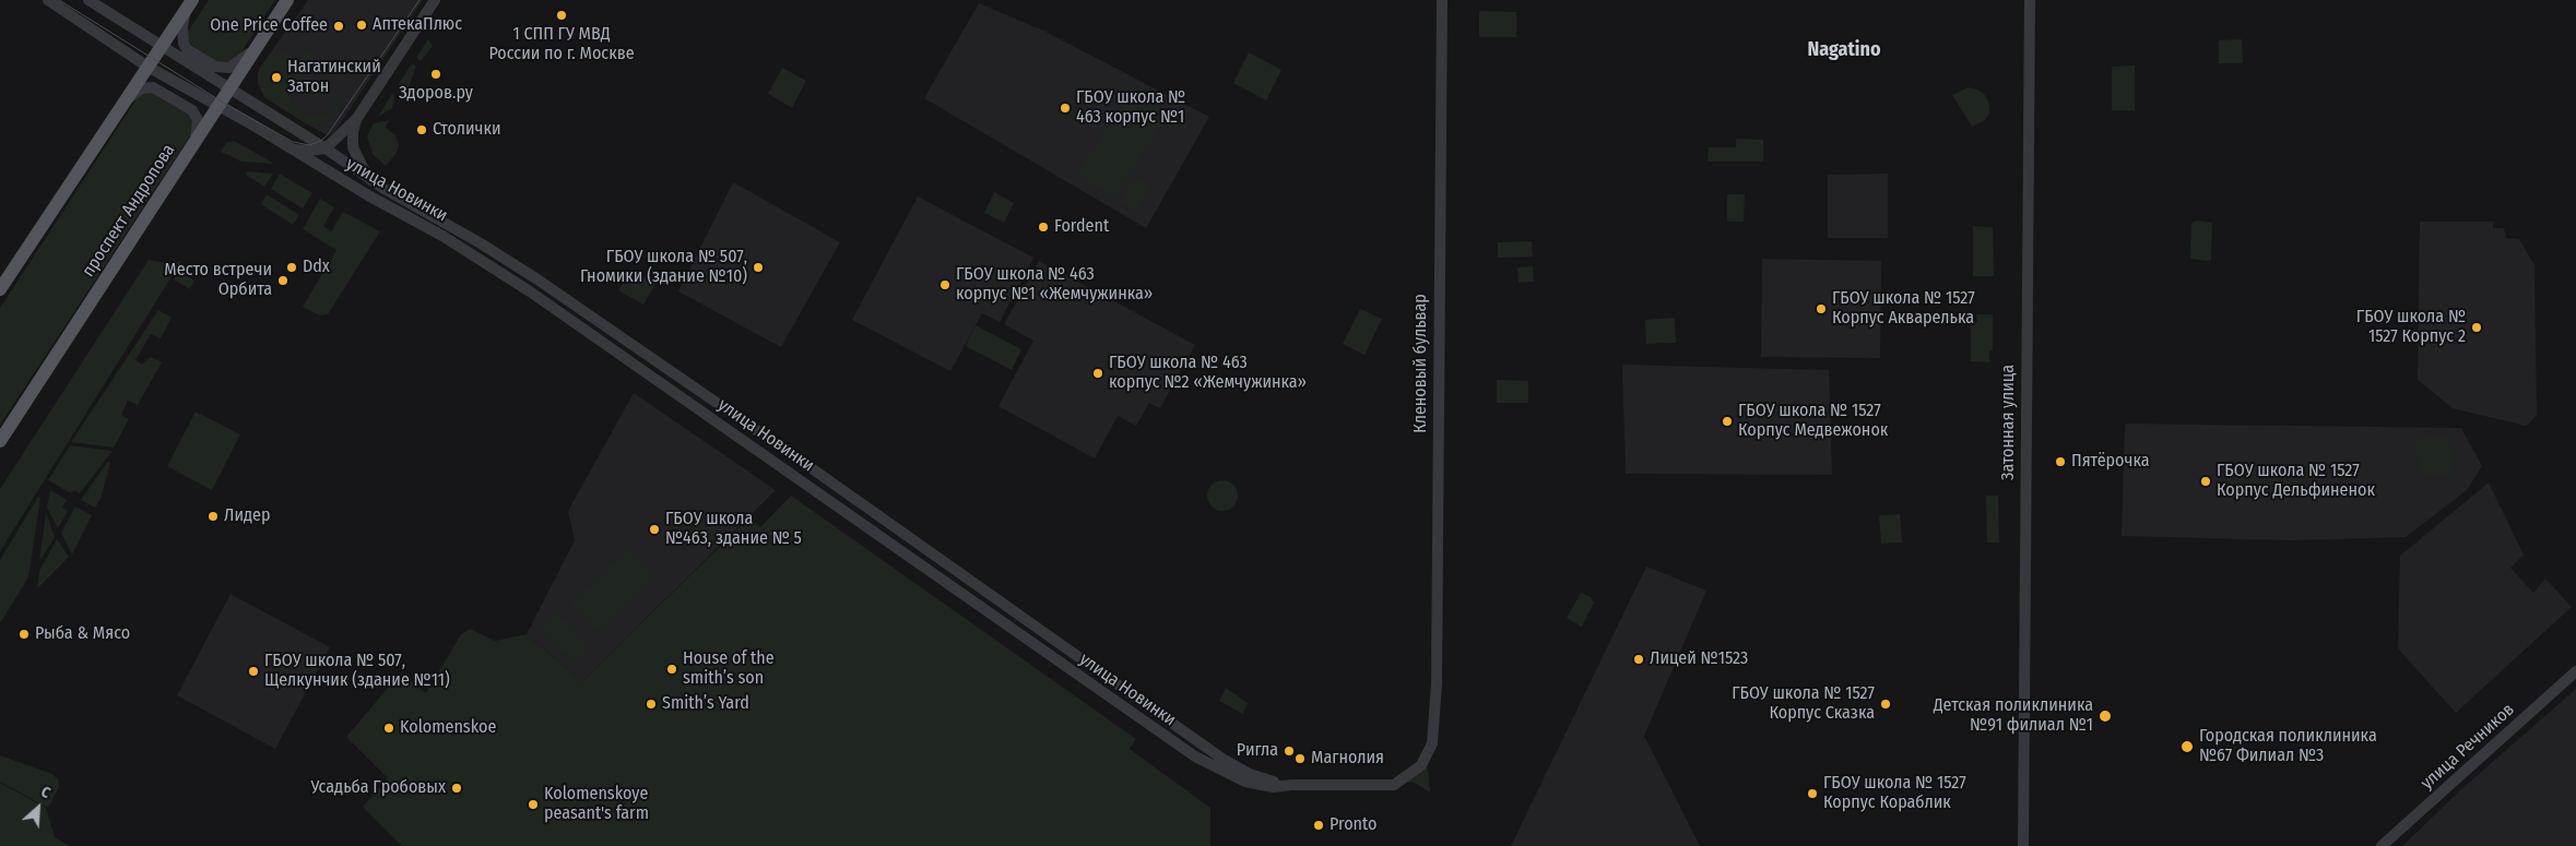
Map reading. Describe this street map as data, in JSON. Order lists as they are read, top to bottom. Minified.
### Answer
{"streets":{"main road":["проспект Андропова"],"street":["улица Новинки","Кленовый бульвар","Затонная улица","улица Речников"]},"crossings":[["улица Новинки","проспект Андропова"],["улица Новинки","Кленовый бульвар"]],"districts":["Nagatino"],"places":["1 СПП ГУ МВД России по г. Москве","АптекаПлюс","One Price Coffee","Здоров.ру","Нагатинский Затон","ГБОУ школа № 463 корпус №1","Столички","Fordent","Ddx","ГБОУ школа № 507, Гномики (здание №10)","Место встречи Орбита","ГБОУ школа № 463 корпус №1 «Жемчужинка»","ГБОУ школа № 1527 Корпус Акварелька","ГБОУ школа № 1527 Корпус 2","ГБОУ школа № 463 корпус №2 «Жемчужинка»","ГБОУ школа № 1527 Корпус Медвежонок","Пятёрочка","ГБОУ школа № 1527 Корпус Дельфиненок","Лидер","ГБОУ школа №463, здание № 5","Рыба & Мясо","Лицей №1523","House of the smith’s son","ГБОУ школа № 507, Щелкунчик (здание №11)","Smith’s Yard","ГБОУ школа № 1527 Корпус Сказка","Детская поликлиника №91 филиал №1","Kolomenskoe","Городская поликлиника №67 Филиал №3","Ригла","Магнолия","Усадьба Гробовых","ГБОУ школа № 1527 Корпус Кораблик","Kolomenskoye peasant's farm","Pronto"],"north":"top right"}
